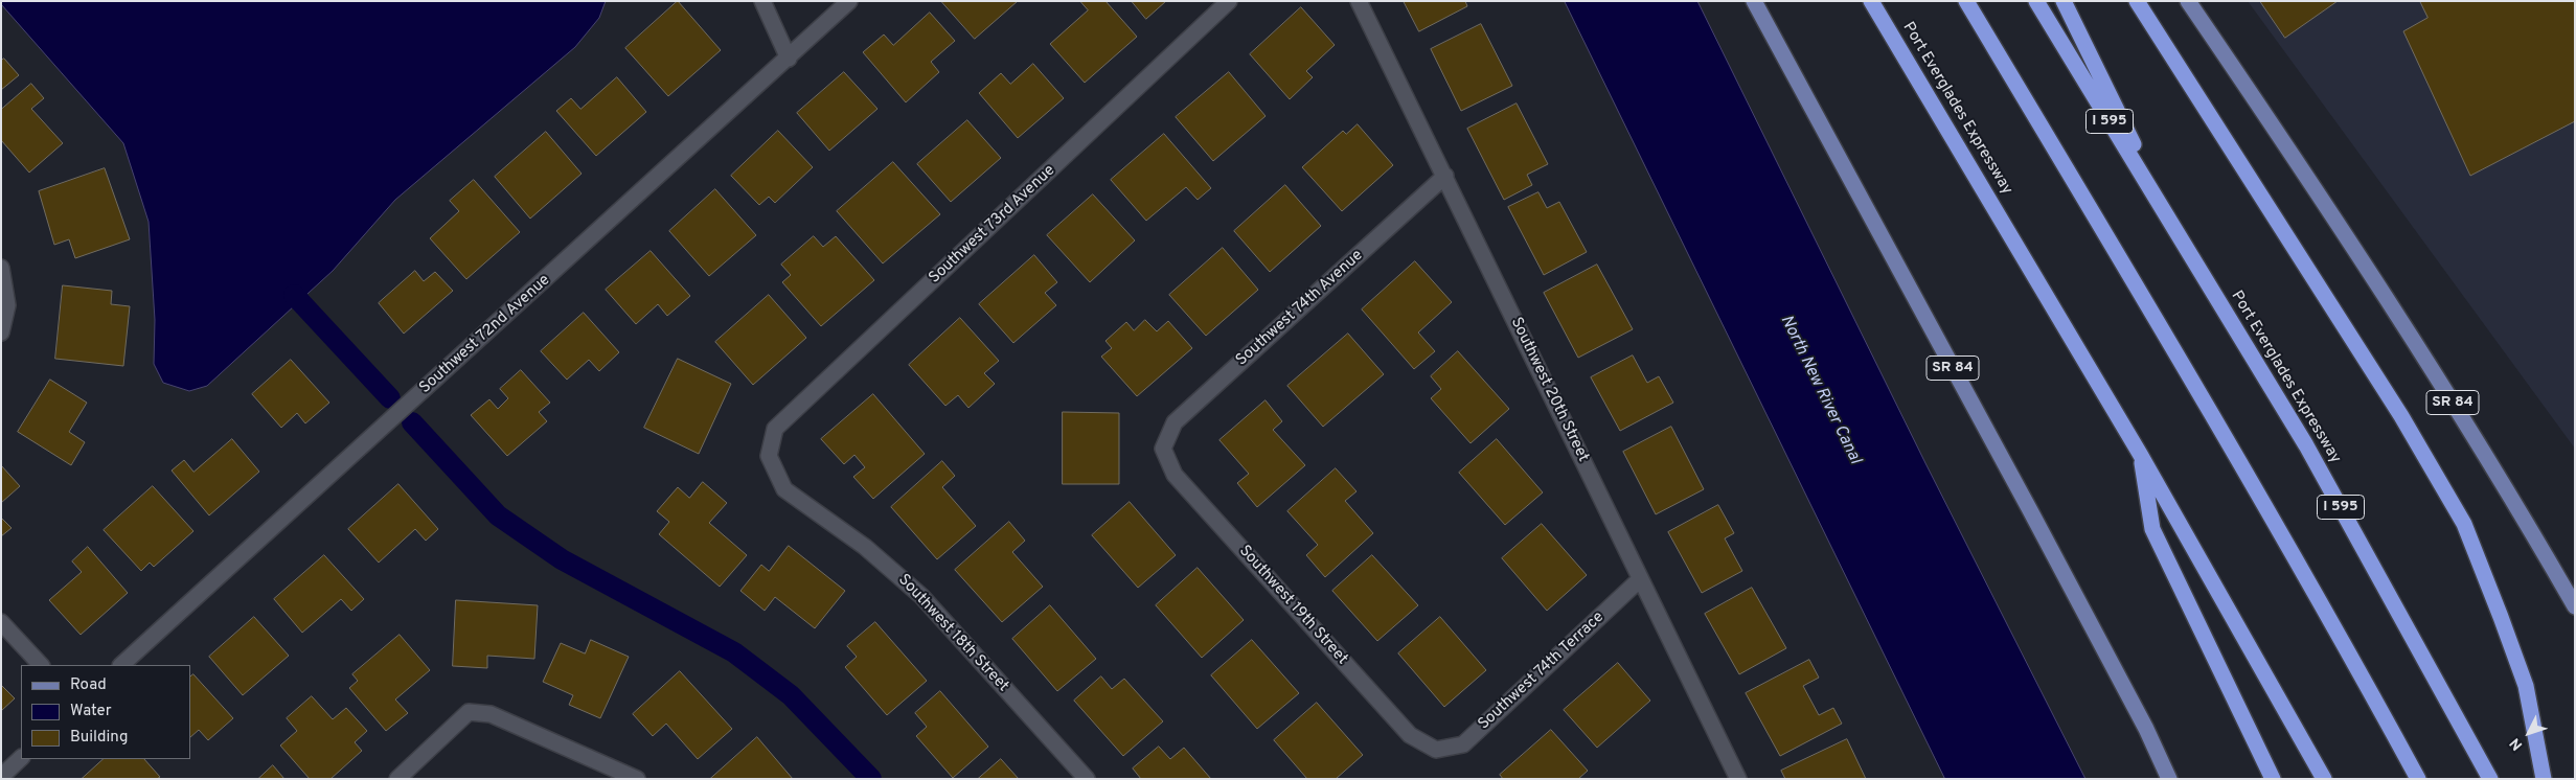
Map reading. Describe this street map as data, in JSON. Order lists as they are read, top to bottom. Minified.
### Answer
{"streets":{"highway":["Port Everglades Expressway","I 595"],"main road":["SR 84"],"street":["Southwest 73rd Avenue","Southwest 74th Avenue","Southwest 72nd Avenue","Southwest 20th Street","Southwest 19th Street","Southwest 18th Street","Southwest 74th Terrace"]},"crossings":[["Southwest 73rd Avenue","Southwest 18th Street"],["Southwest 74th Avenue","Southwest 20th Street"],["Southwest 74th Avenue","Southwest 19th Street"],["Southwest 20th Street","Southwest 74th Terrace"],["Southwest 19th Street","Southwest 74th Terrace"]],"water":["North New River Canal"],"legend":["Road","Water","Building"],"north":"bottom left"}
